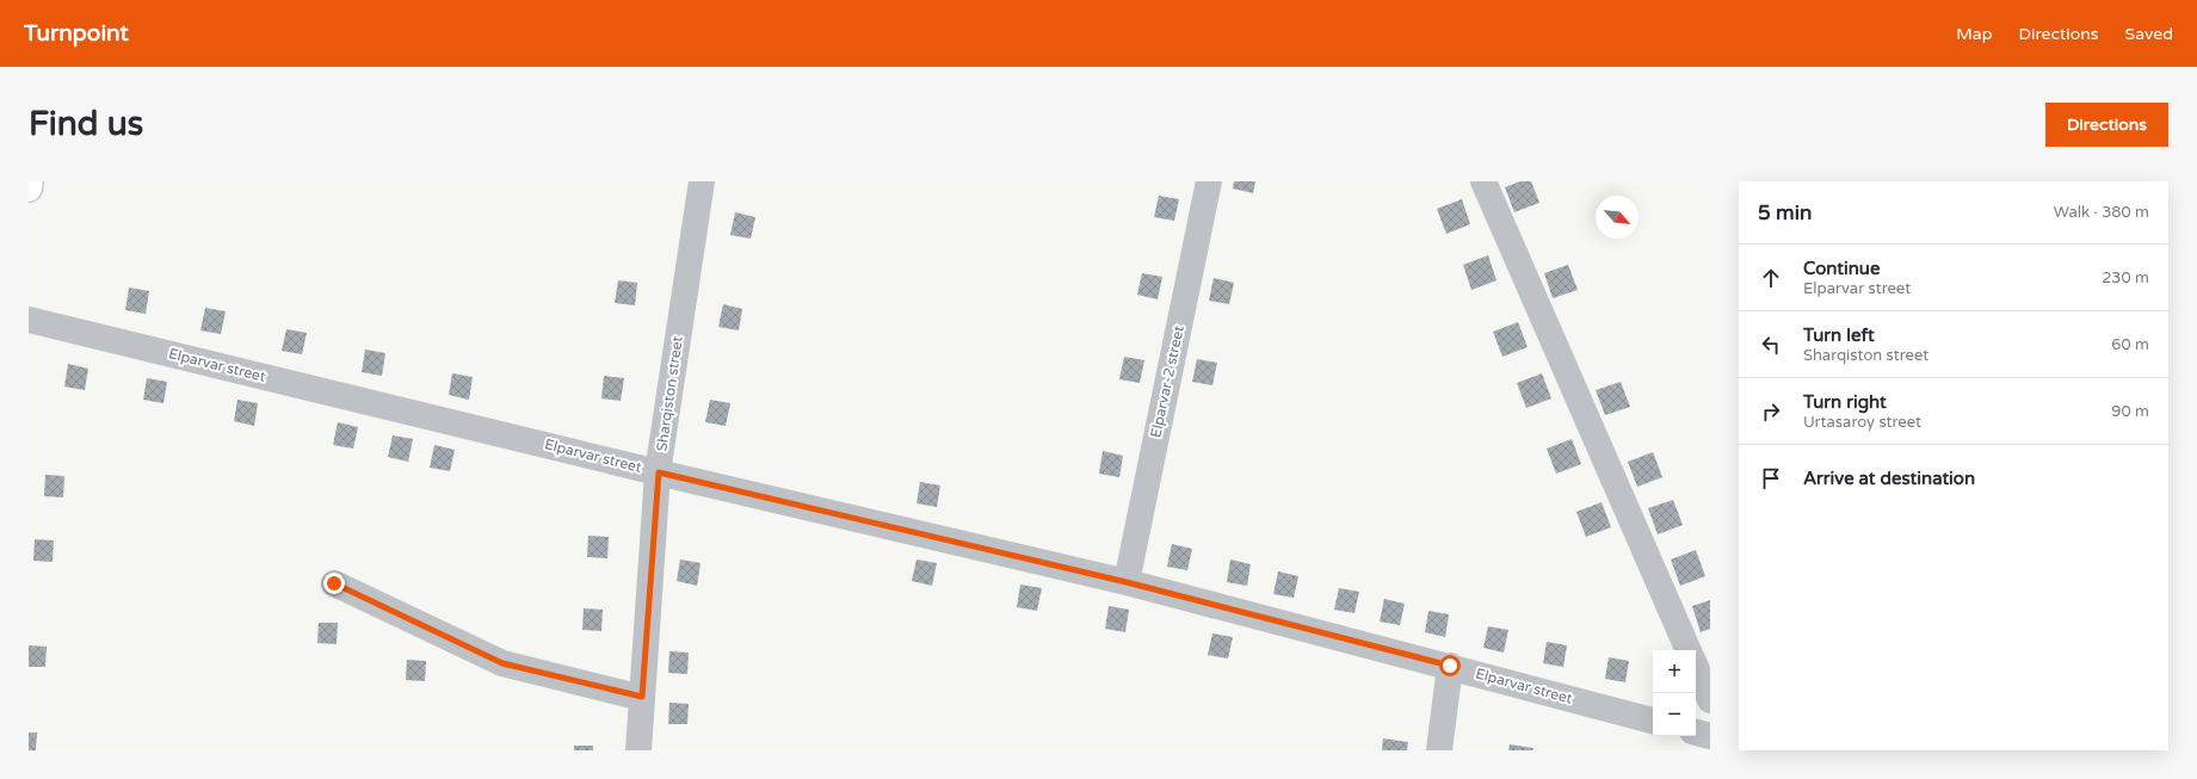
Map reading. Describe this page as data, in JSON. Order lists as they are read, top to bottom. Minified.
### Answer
{"streets":{"street":["Elparvar street","Elparvar-2 street","Sharqiston street"]},"crossings":[["Elparvar street","Elparvar-2 street"],["Elparvar street","Sharqiston street"]],"north":"bottom right","page":{"header":"Turnpoint","nav":["Map","Directions","Saved"],"buttons":"Directions","title":"Find us","heading":["5 min","Walk · 380 m"],"list":[["Continue","Elparvar street","230 m"],["Turn left","Sharqiston street","60 m"],["Turn right","Urtasaroy street","90 m"],"Arrive at destination"],"map_buttons":["+","−"]}}
